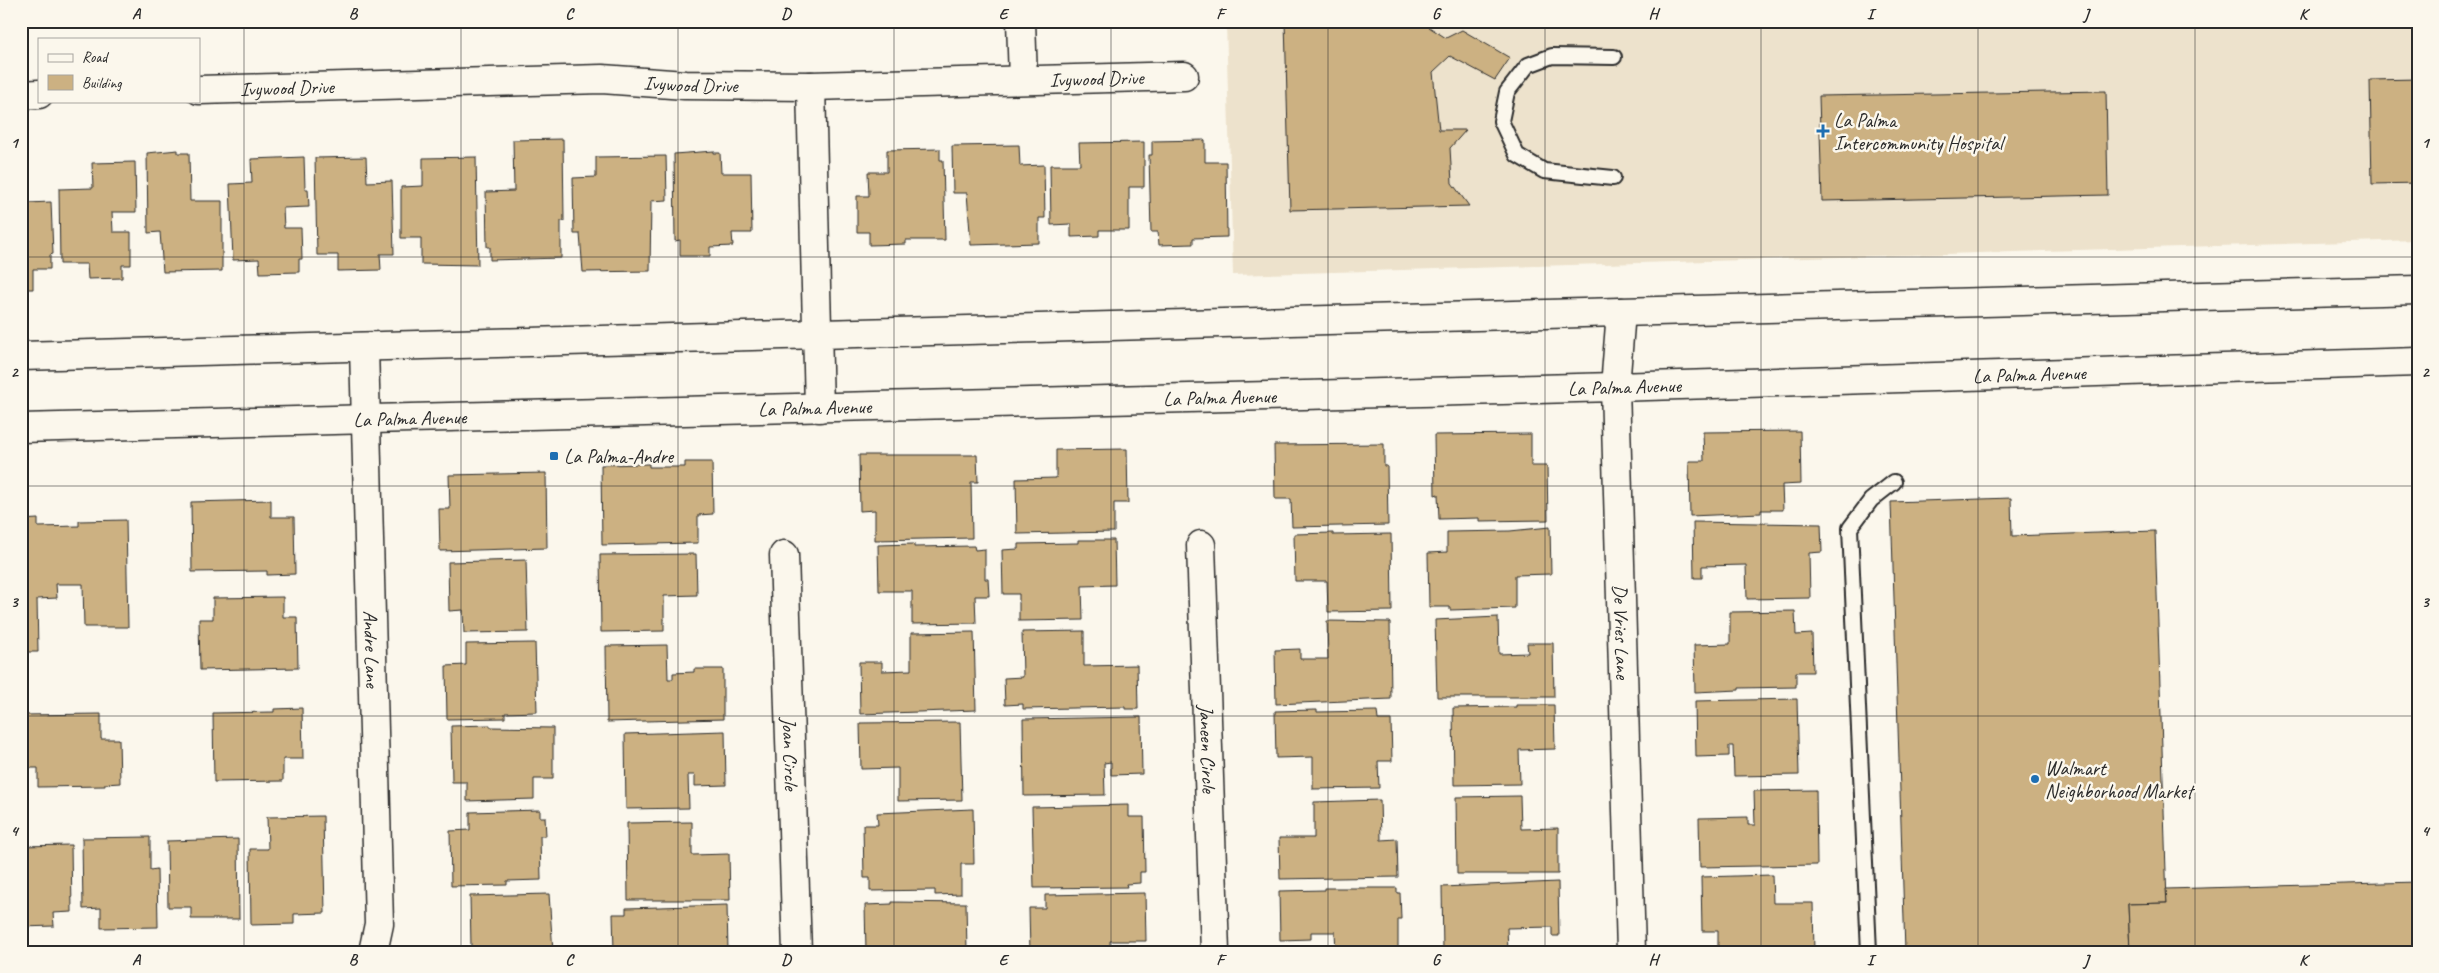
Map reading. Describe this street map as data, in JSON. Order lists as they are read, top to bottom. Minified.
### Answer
{"streets":{"main road":["Ivywood Drive","La Palma Avenue","De Vries Lane","Andre Lane","Janeen Circle","Joan Circle"]},"crossings":[["La Palma Avenue","De Vries Lane"],["La Palma Avenue","Andre Lane"]],"places":{"health":["La Palma Intercommunity Hospital"],"transit":["La Palma-Andre"],"other":["Walmart Neighborhood Market"]},"legend":["Road","Building"],"grid":{"columns":["A","B","C","D","E","F","G","H","I","J","K"],"rows":["1","2","3","4"]}}
